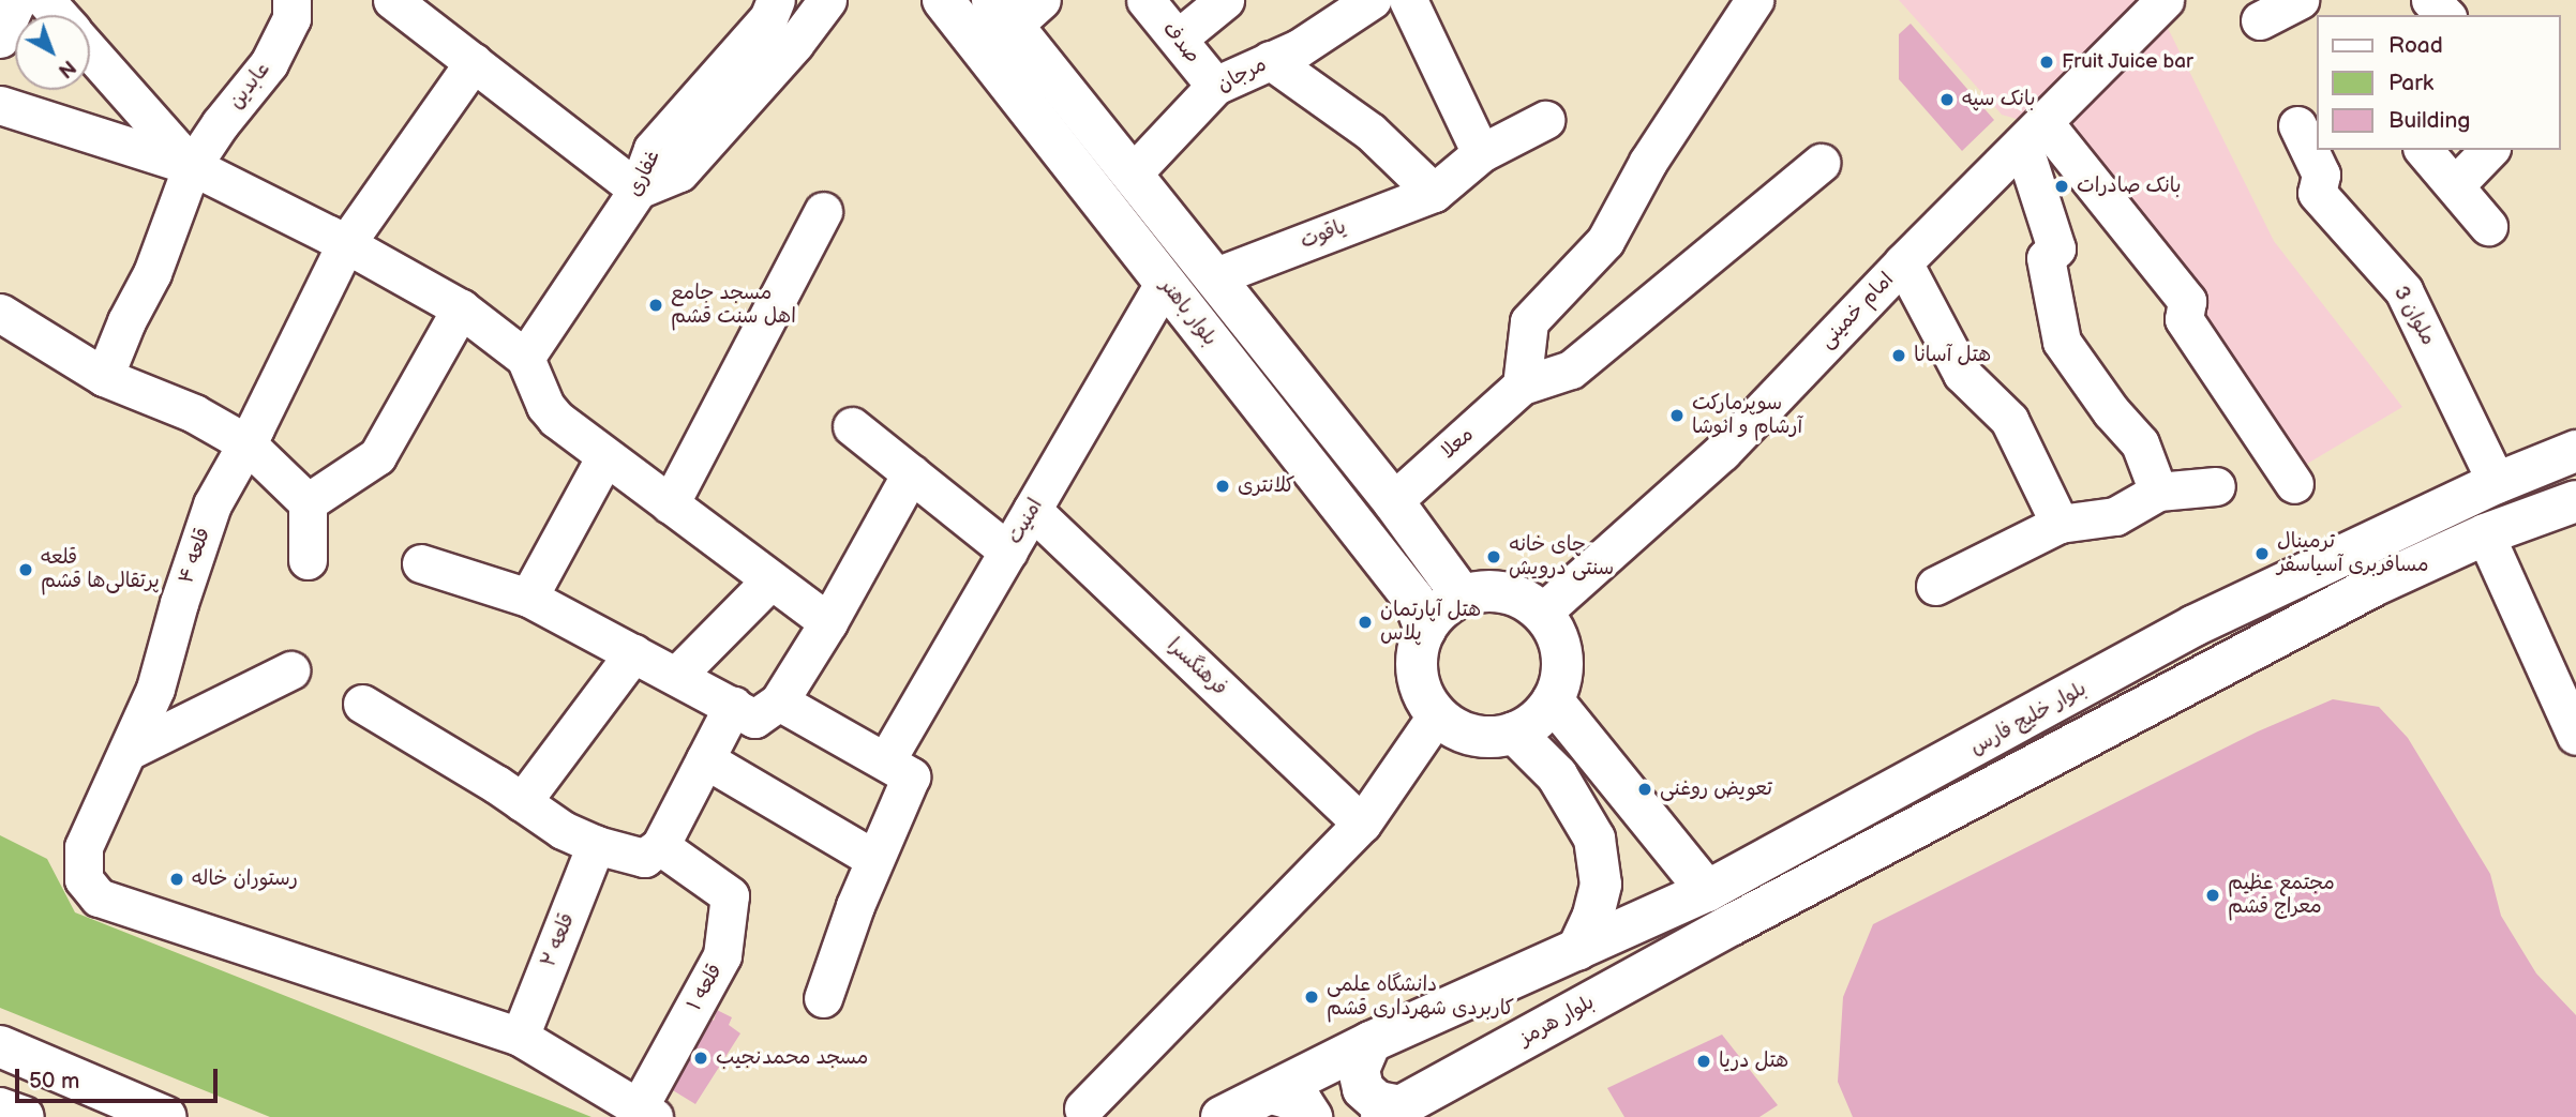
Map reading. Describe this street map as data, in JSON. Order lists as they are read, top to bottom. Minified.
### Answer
{"streets":{"main road":["بلوار باهنر","بلوار خلیج فارس","بلوار هرمز"],"street":["صدف","مرجان","عابدین","غفاری","یاقوت","امام خمینی","ملوان 3","معلا","امنیت","قلعه ۴","فرهنگسرا","قلعه ۲","قلعه ۱"]},"crossings":[["صدف","مرجان"],["مرجان","بلوار باهنر"],["یاقوت","بلوار باهنر"],["امام خمینی","بلوار باهنر"],["بلوار باهنر","معلا"],["بلوار باهنر","امنیت"],["ملوان 3","بلوار خلیج فارس"],["امنیت","فرهنگسرا"],["قلعه ۴","قلعه ۲"],["بلوار خلیج فارس","بلوار هرمز"]],"places":["Fruit Juice bar","بانک سپه","بانک صادرات","مسجد جامع اهل سنت قشم","هتل آسانا","سوپرمارکت آرشام و انوشا","کلانتری","ترمینال مسافربری آسیاسفر","چای خانه سنتی درویش","قلعه پرتقالی‌ها قشم","هتل آپارتمان پلاس","تعویض روغنی","رستوران خاله","مجتمع عظیم معراج قشم","دانشگاه علمی کاربردی شهرداری قشم","مسجد محمدنجیب","هتل دریا"],"legend":["Road","Park","Building"],"scale_bar":"50 m","north":"bottom right"}
